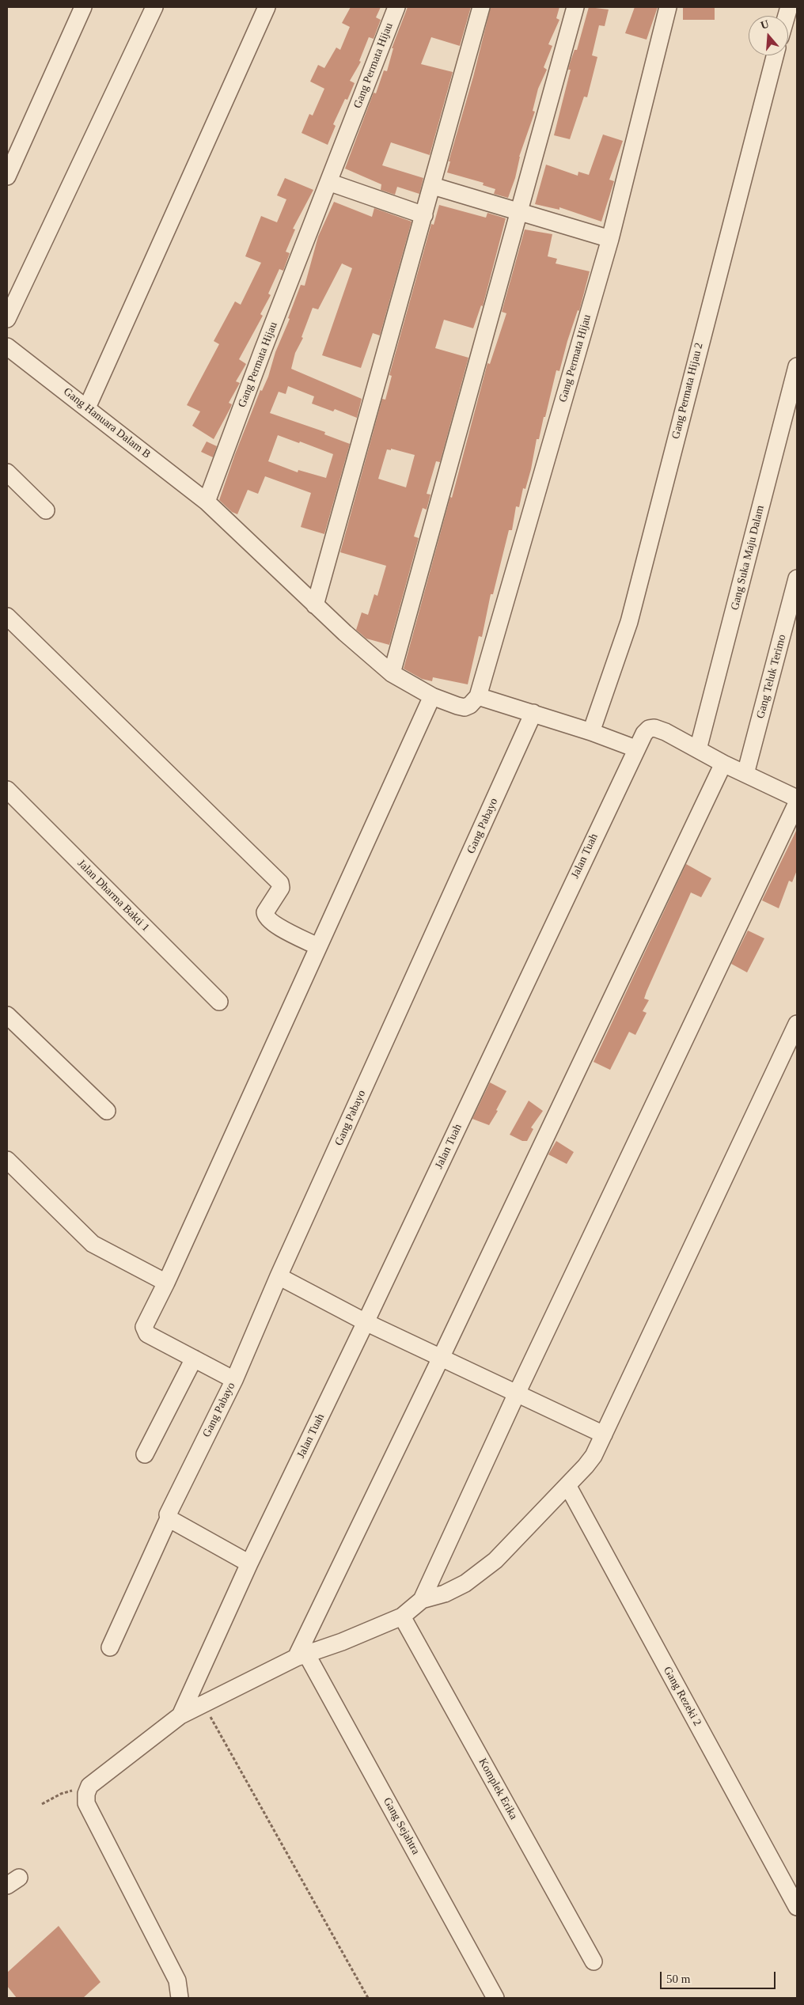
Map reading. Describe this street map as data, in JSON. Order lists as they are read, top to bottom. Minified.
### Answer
{"streets":{"street":["Gang Permata Hijau","Gang Permata Hijau 2","Gang Hanuara Dalam B","Gang Suka Maju Dalam","Gang Teluk Terimo","Gang Pabayo","Jalan Tuah","Jalan Dharma Bakti 1","Gang Rezeki 2","Komplek Erika","Gang Sejahtra"]},"crossings":[["Gang Permata Hijau","Gang Hanuara Dalam B"],["Gang Permata Hijau 2","Gang Hanuara Dalam B"],["Gang Hanuara Dalam B","Gang Pabayo"],["Gang Hanuara Dalam B","Jalan Tuah"],["Gang Suka Maju Dalam","Jalan Tuah"],["Gang Teluk Terimo","Jalan Tuah"]],"scale_bar":"50 m","north":"top"}
